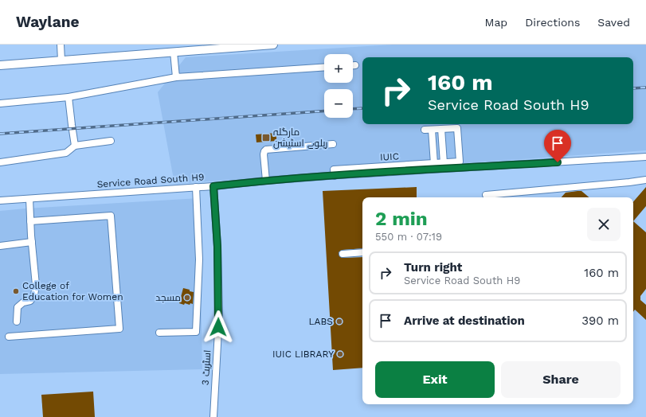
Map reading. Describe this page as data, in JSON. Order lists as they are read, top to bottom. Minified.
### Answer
{"streets":{"street":["IUIC","Service Road South H9","اسٹریٹ 3"]},"crossings":[["IUIC","Service Road South H9"],["Service Road South H9","اسٹریٹ 3"]],"places":{"transit":["مارگلہ ریلوے اسٹیشن"],"other":["College of Education for Women","مسجد","LABS","IUIC LIBRARY"]},"page":{"header":"Waylane","nav":["Map","Directions","Saved"],"map_buttons":["+","−"],"turn":["160 m","Service Road South H9"],"heading":["2 min","550 m · 07:19"],"list":[{"name":"Turn right","note":"Service Road South H9","value":"160 m"},{"name":"Arrive at destination","value":"390 m"}],"buttons":["Exit","Share"]}}
